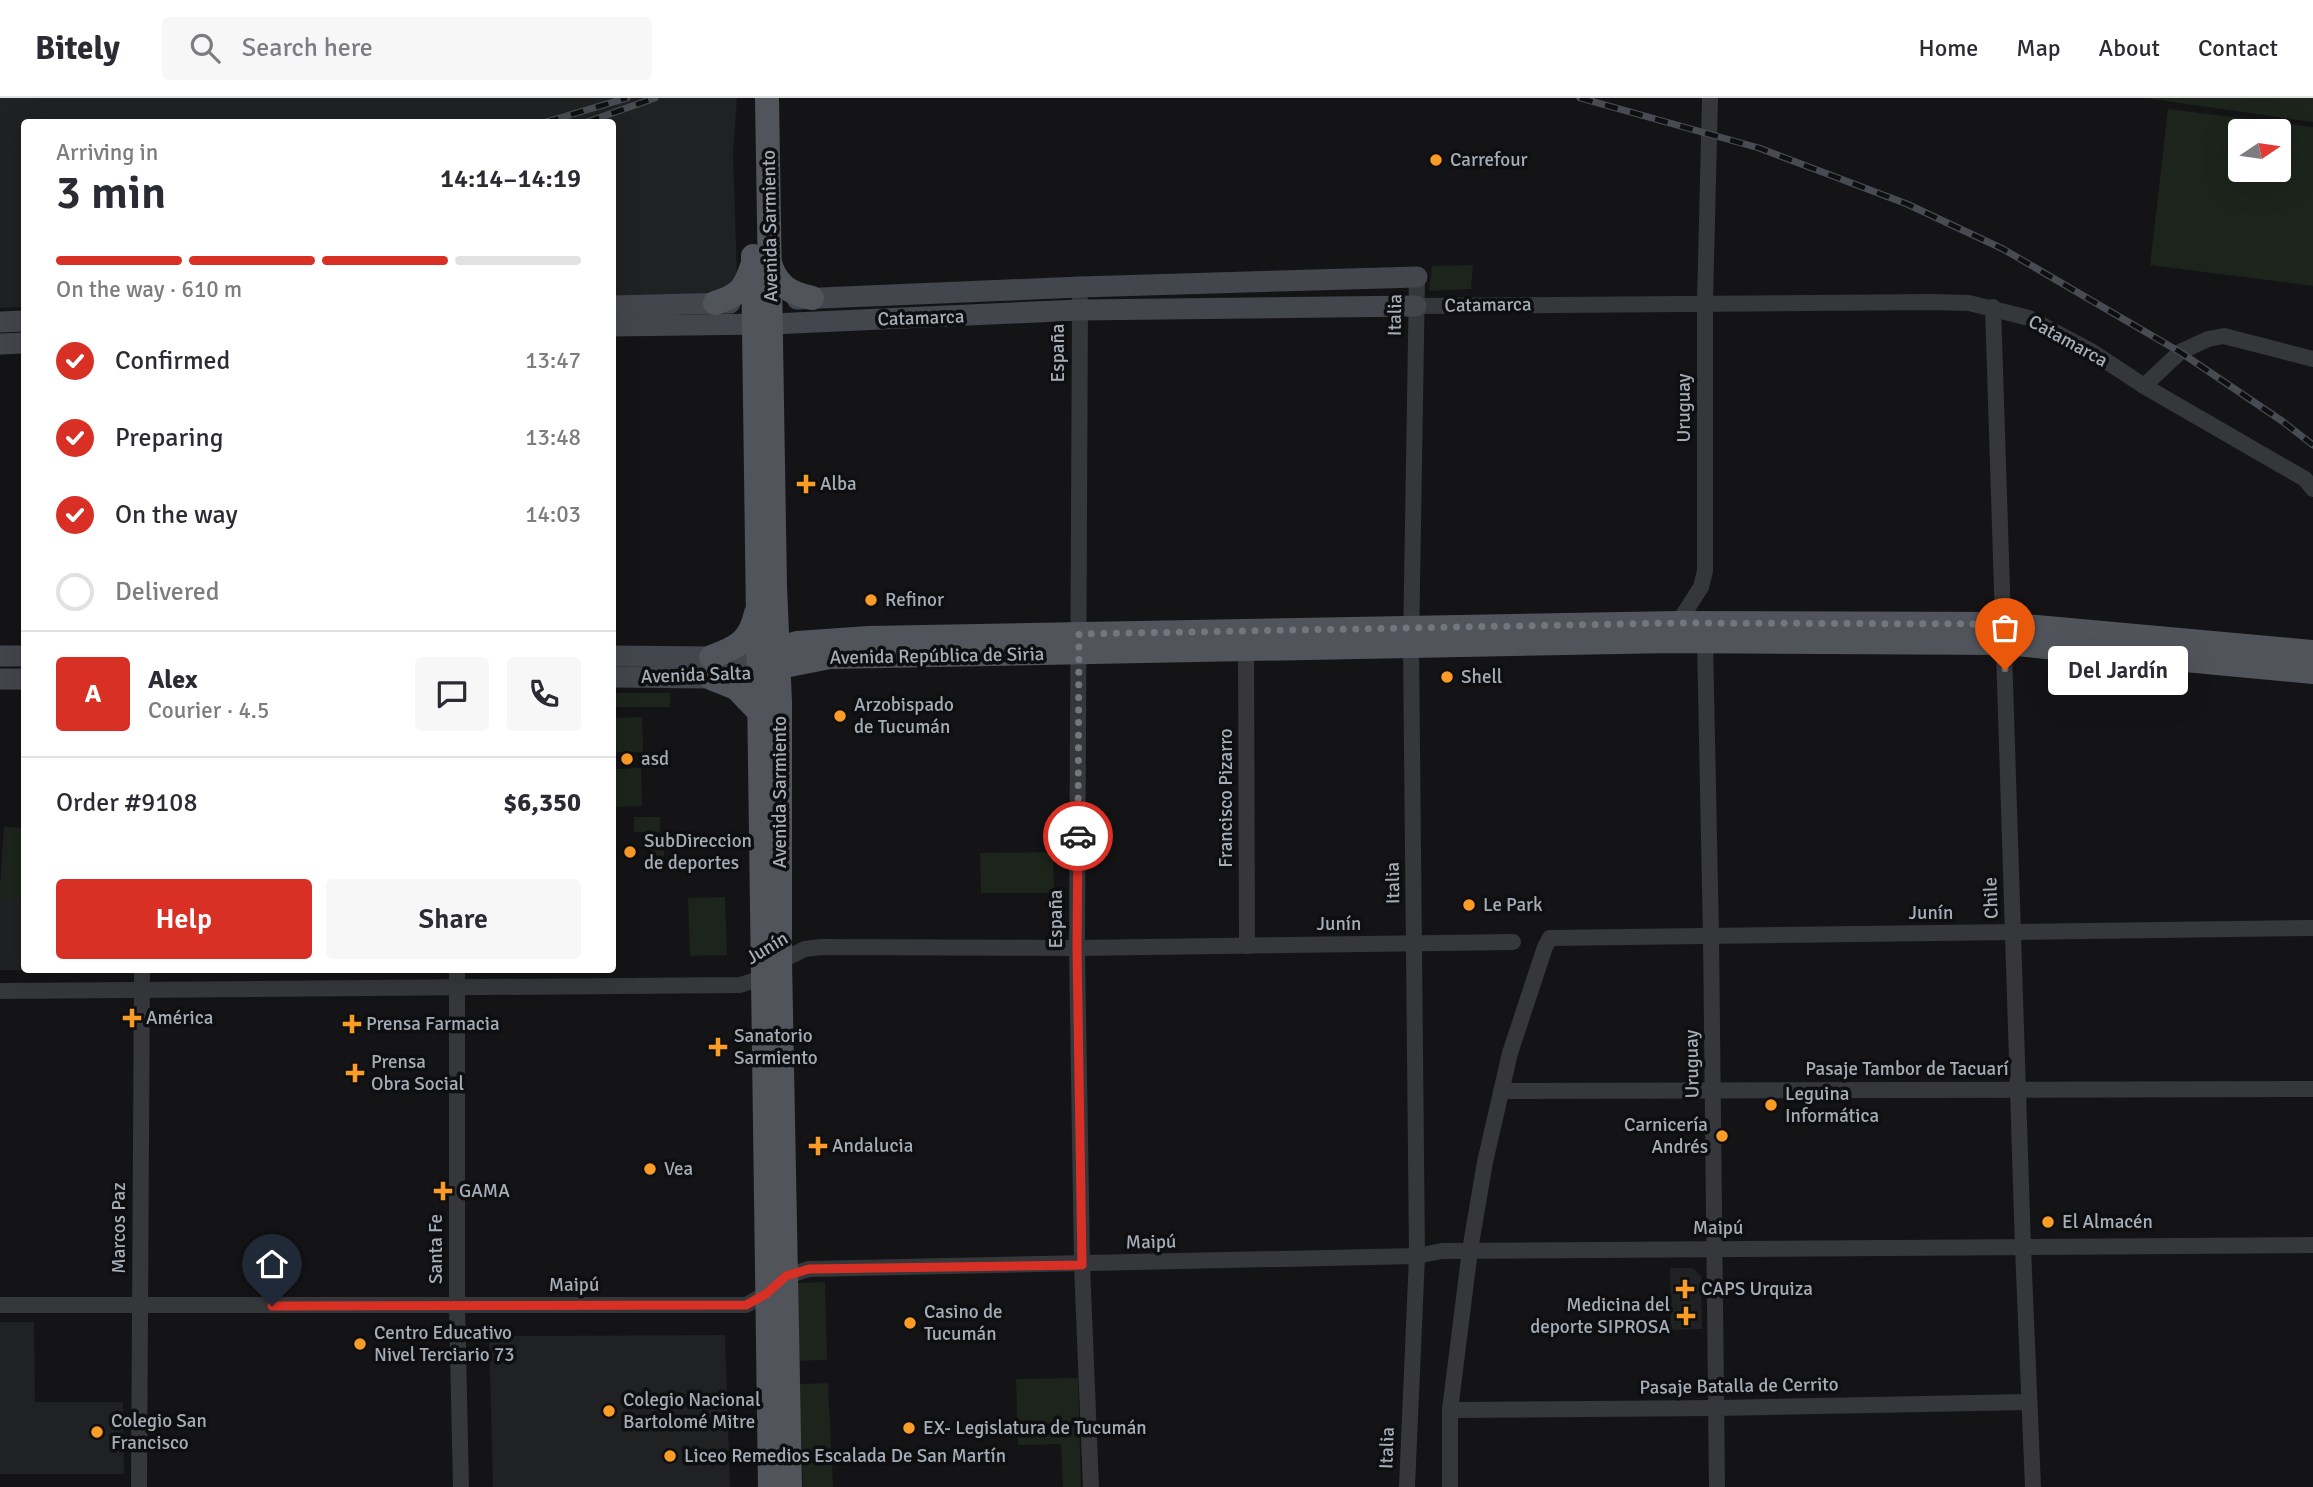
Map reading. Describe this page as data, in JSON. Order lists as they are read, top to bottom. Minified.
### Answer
{"streets":{"main road":["Avenida Sarmiento","Catamarca","Avenida República de Siria","Avenida Salta"],"street":["Italia","España","Uruguay","Francisco Pizarro","Chile","Junín","Pasaje Tambor de Tacuarí","Marcos Paz","Maipú","Santa Fe","Pasaje Batalla de Cerrito"]},"crossings":[["Avenida Sarmiento","Catamarca"],["Avenida Sarmiento","Avenida República de Siria"],["Avenida Sarmiento","Avenida Salta"],["Avenida Sarmiento","Junín"],["Avenida Sarmiento","Maipú"],["Catamarca","Italia"],["Catamarca","España"],["Catamarca","Uruguay"],["Catamarca","Chile"],["Italia","Avenida República de Siria"],["Italia","Junín"],["Italia","Maipú"],["España","Avenida República de Siria"],["España","Junín"],["España","Maipú"],["Uruguay","Avenida República de Siria"],["Uruguay","Junín"],["Uruguay","Pasaje Tambor de Tacuarí"],["Uruguay","Maipú"],["Uruguay","Pasaje Batalla de Cerrito"],["Avenida República de Siria","Avenida Salta"],["Avenida República de Siria","Francisco Pizarro"],["Avenida República de Siria","Chile"],["Francisco Pizarro","Junín"],["Chile","Junín"],["Chile","Pasaje Tambor de Tacuarí"],["Chile","Maipú"],["Chile","Pasaje Batalla de Cerrito"],["Junín","Pasaje Tambor de Tacuarí"],["Junín","Marcos Paz"],["Junín","Santa Fe"],["Marcos Paz","Maipú"],["Maipú","Santa Fe"]],"places":{"other":["Carrefour","Refinor","Del Jardín","Shell","Arzobispado de Tucumán","asd","SubDireccion de deportes","Le Park","Leguina Informática","Carnicería Andrés","Vea","El Almacén","Casino de Tucumán","Centro Educativo Nivel Terciario 73","Colegio Nacional Bartolomé Mitre","EX- Legislatura de Tucumán","Colegio San Francisco","Liceo Remedios Escalada De San Martín"],"health":["Alba","América","Prensa Farmacia","Sanatorio Sarmiento","Prensa Obra Social","Andalucia","GAMA","CAPS Urquiza","Medicina del deporte SIPROSA"]},"north":"right","page":{"header":"Bitely","search":"Search here","nav":["Home","Map","About","Contact"],"heading":["3 min","Arriving in","14:14–14:19"],"panel":["Alex","Courier · 4.5","Order #9108","$6,350"],"bar":"On the way · 610 m","list":[["Confirmed","13:47"],["Preparing","13:48"],["On the way","14:03"],"Delivered"],"bubble":"Del Jardín","round":"A","buttons":["Help","Share"]}}
